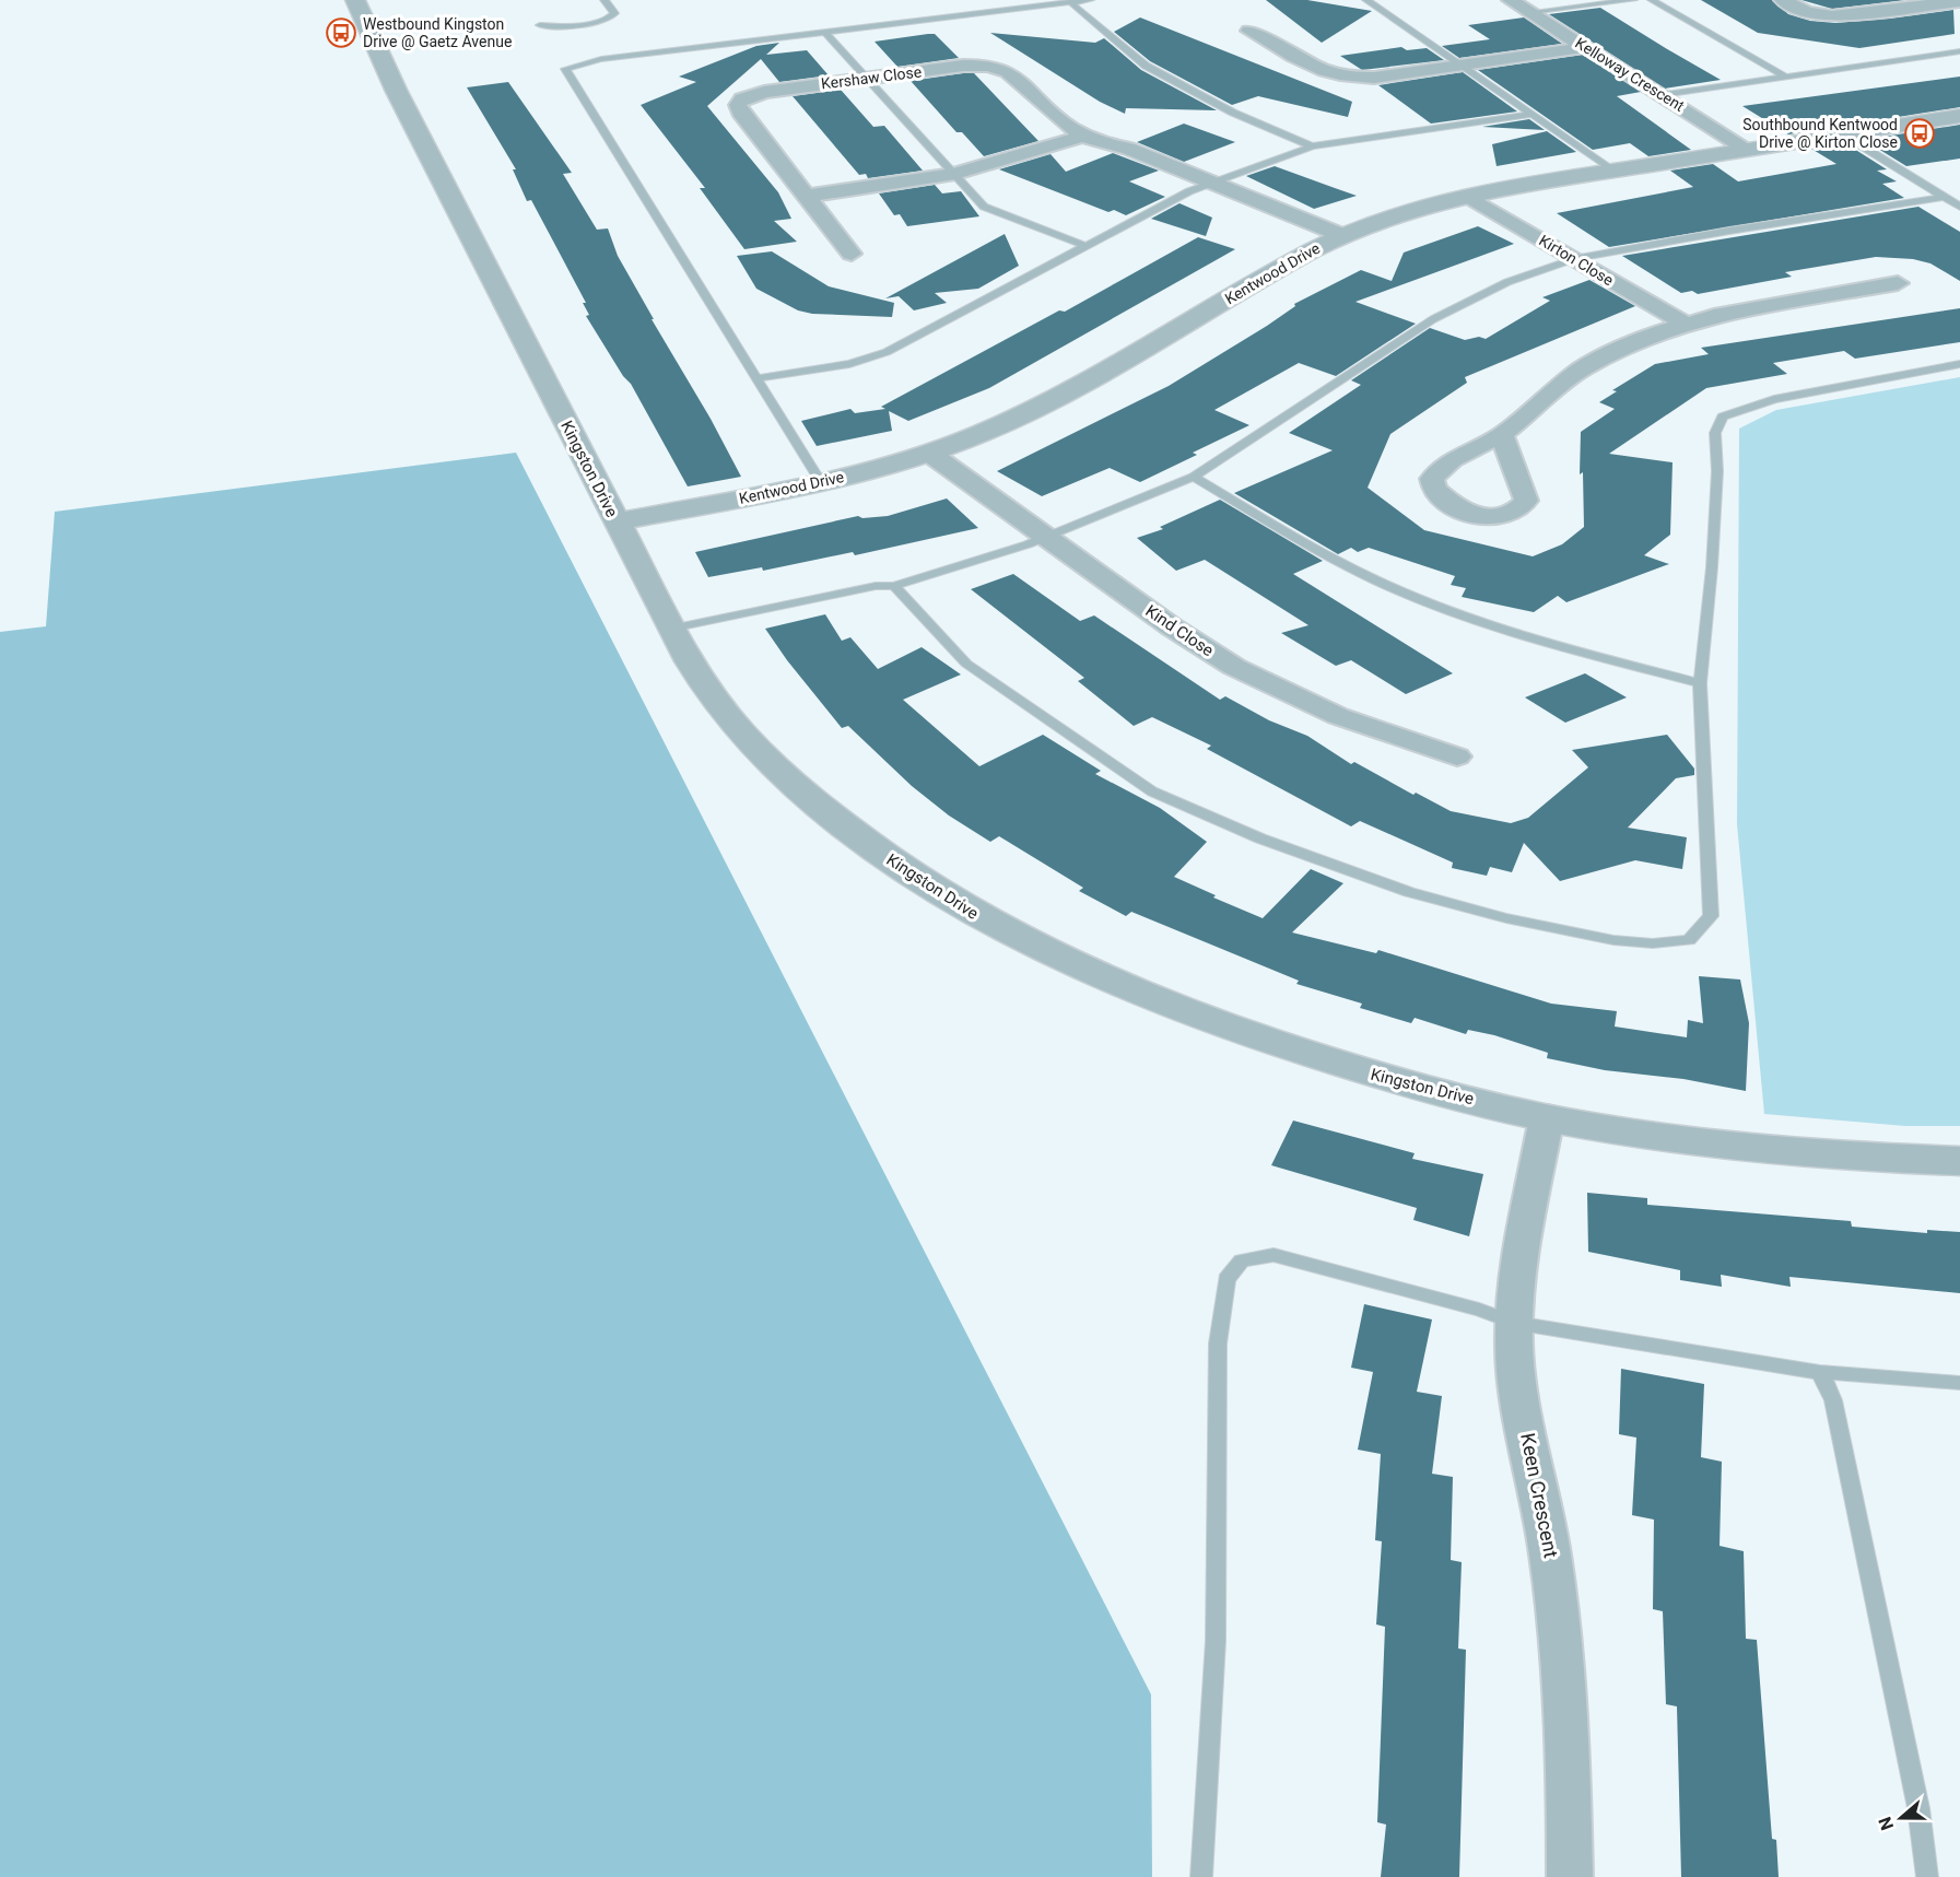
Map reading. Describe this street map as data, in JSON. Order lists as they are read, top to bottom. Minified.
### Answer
{"streets":{"street":["Kelloway Crescent","Kershaw Close","Kirton Close","Kentwood Drive","Kingston Drive","Kind Close","Keen Crescent"]},"crossings":[["Kelloway Crescent","Kentwood Drive"],["Kershaw Close","Kentwood Drive"],["Kirton Close","Kentwood Drive"],["Kentwood Drive","Kingston Drive"],["Kentwood Drive","Kind Close"],["Kingston Drive","Keen Crescent"]],"places":{"bus stop":["Westbound Kingston Drive @ Gaetz Avenue","Southbound Kentwood Drive @ Kirton Close"]},"north":"left"}
